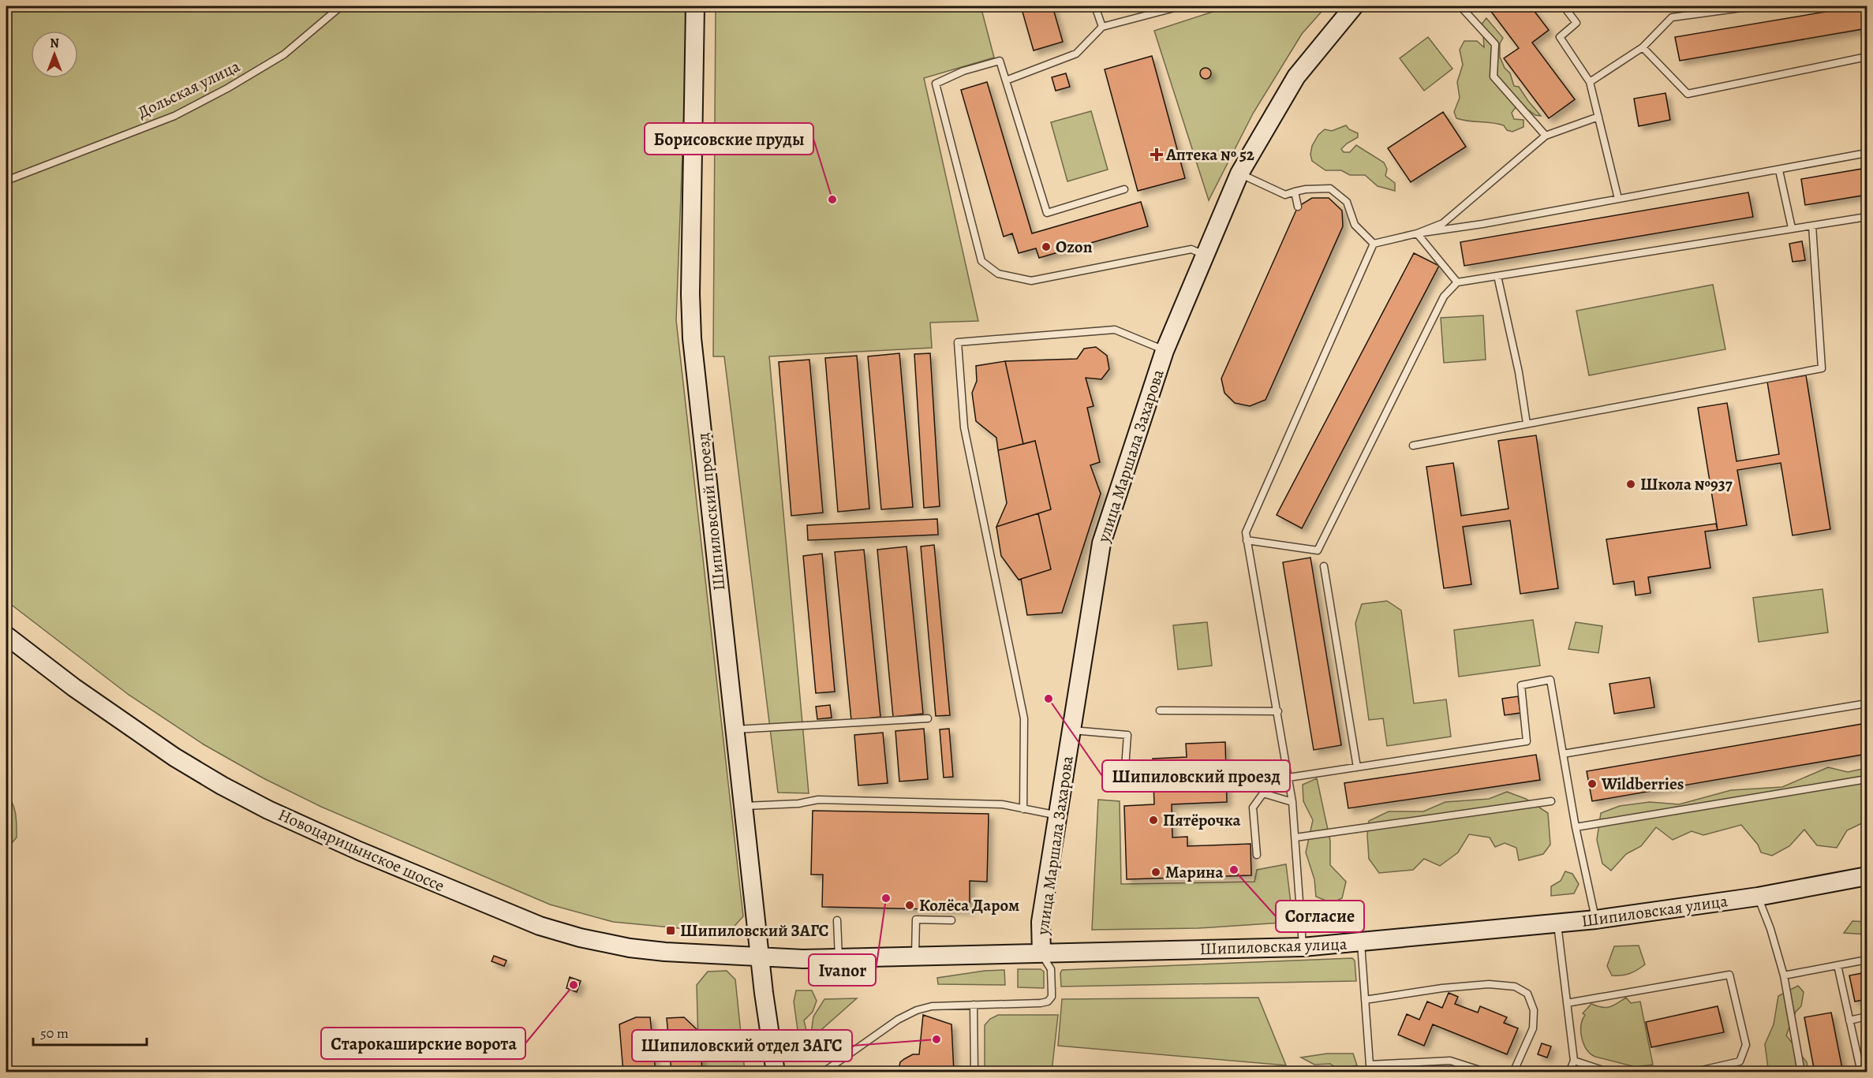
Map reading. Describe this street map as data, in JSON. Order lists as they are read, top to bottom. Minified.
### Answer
{"streets":{"main road":["улица Маршала Захарова","Шипиловский проезд","Новоцарицынское шоссе","Шипиловская улица"],"lane":["Дольская улица"]},"crossings":[["улица Маршала Захарова","Шипиловская улица"],["Шипиловский проезд","Новоцарицынское шоссе"],["Шипиловский проезд","Шипиловская улица"],["Новоцарицынское шоссе","Шипиловская улица"]],"places":{"health":["Аптека № 52"],"other":["Борисовские пруды","Ozon","Школа №937","Шипиловский проезд","Wildberries","Пятёрочка","Согласие","Марина","Ivanor","Колёса Даром","Старокаширские ворота","Шипиловский отдел ЗАГС"],"transit":["Шипиловский ЗАГС"]},"scale_bar":"50 m","north":"top"}
